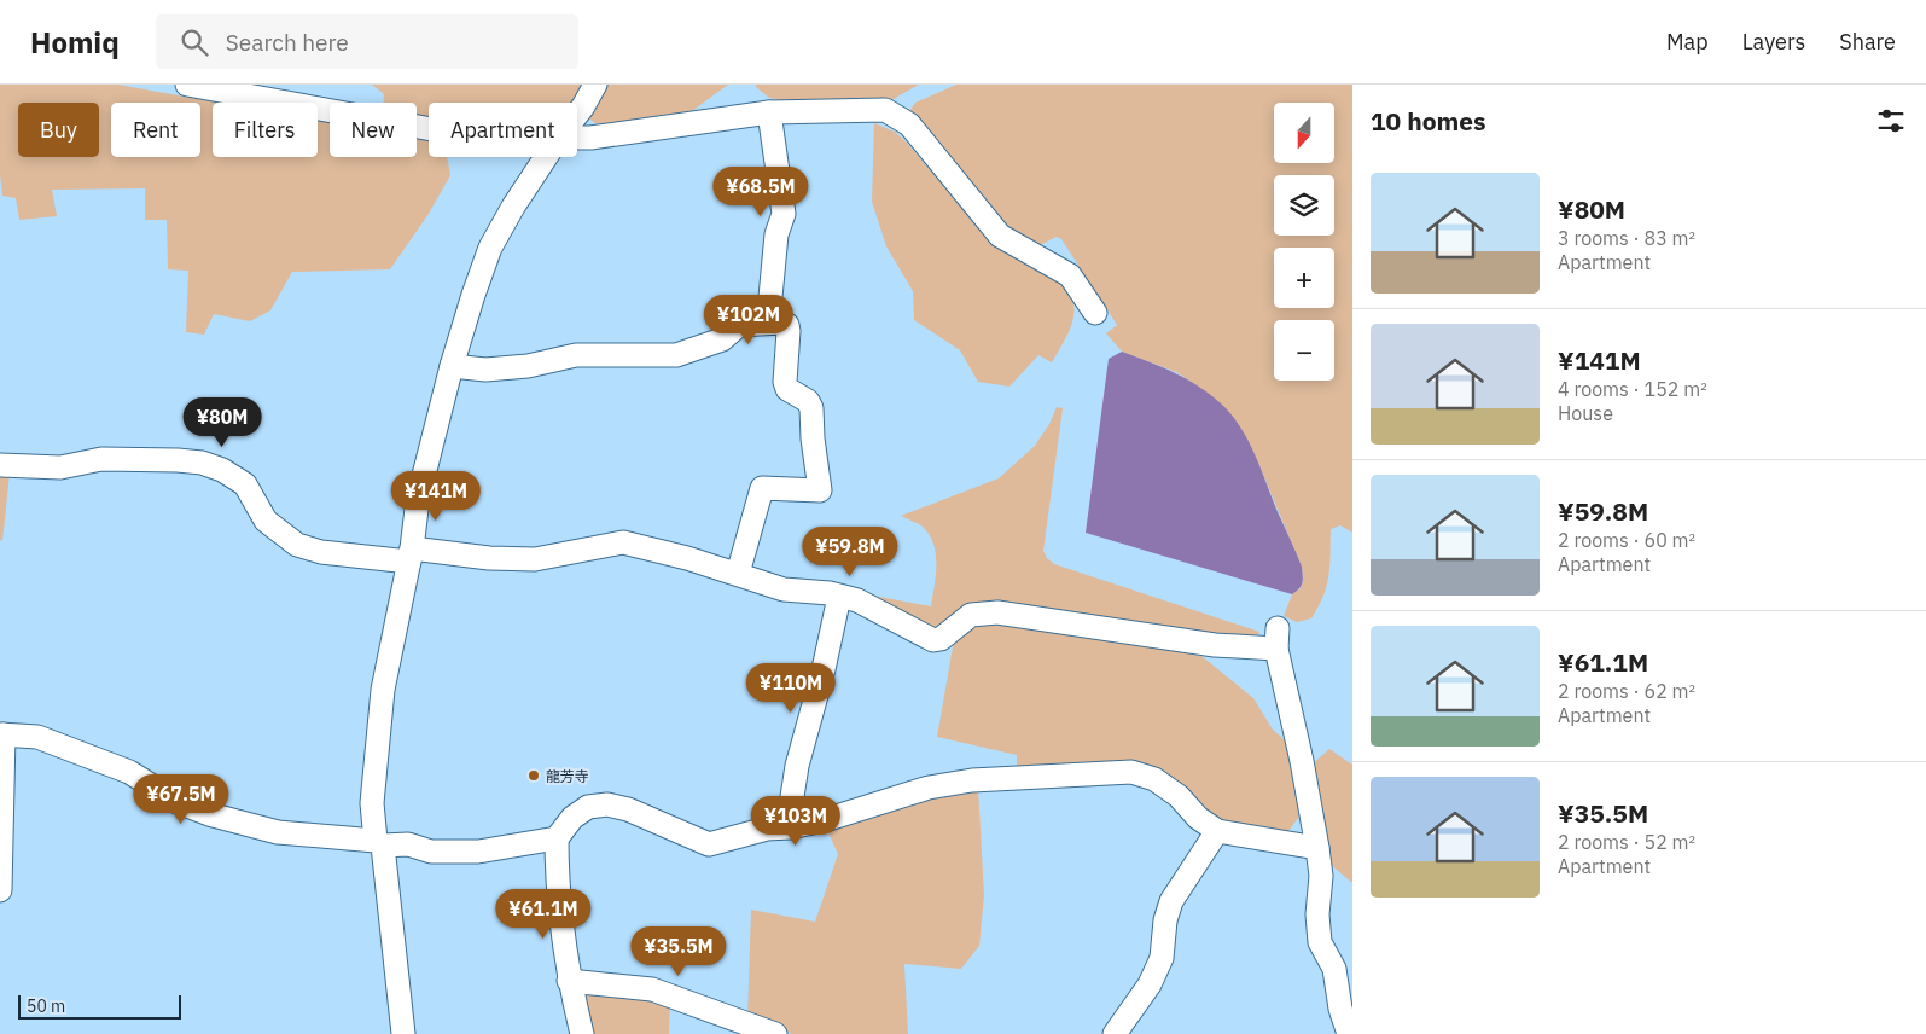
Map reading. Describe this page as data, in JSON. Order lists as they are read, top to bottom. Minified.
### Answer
{"places":["龍芳寺"],"scale_bar":"50 m","north":"bottom","page":{"header":"Homiq","search":"Search here","nav":["Map","Layers","Share"],"heading":"10 homes","map_buttons":["+","−"],"chip":["Buy","Rent","Filters","New","Apartment"],"list":[{"name":"¥80M","note":"3 rooms · 83 m² · Apartment"},{"name":"¥141M","note":"4 rooms · 152 m² · House"},{"name":"¥59.8M","note":"2 rooms · 60 m² · Apartment"},{"name":"¥61.1M","note":"2 rooms · 62 m² · Apartment"},{"name":"¥35.5M","note":"2 rooms · 52 m² · Apartment"}],"price":["¥68.5M","¥102M","¥80M","¥141M","¥59.8M","¥110M","¥67.5M","¥103M","¥61.1M","¥35.5M"],"scale":"50 m"}}
